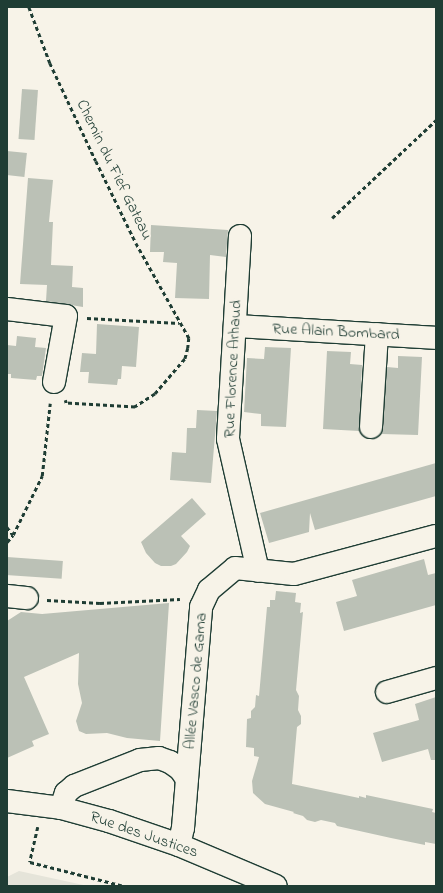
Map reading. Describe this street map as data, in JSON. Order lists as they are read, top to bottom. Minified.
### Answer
{"streets":{"street":["Rue Alain Bombard","Rue Florence Arhaud","Allée Vasco de Gama","Rue des Justices"],"path":["Chemin du Fief Gateau"]},"crossings":[["Rue Alain Bombard","Rue Florence Arhaud"],["Rue Florence Arhaud","Allée Vasco de Gama"],["Allée Vasco de Gama","Rue des Justices"]]}
